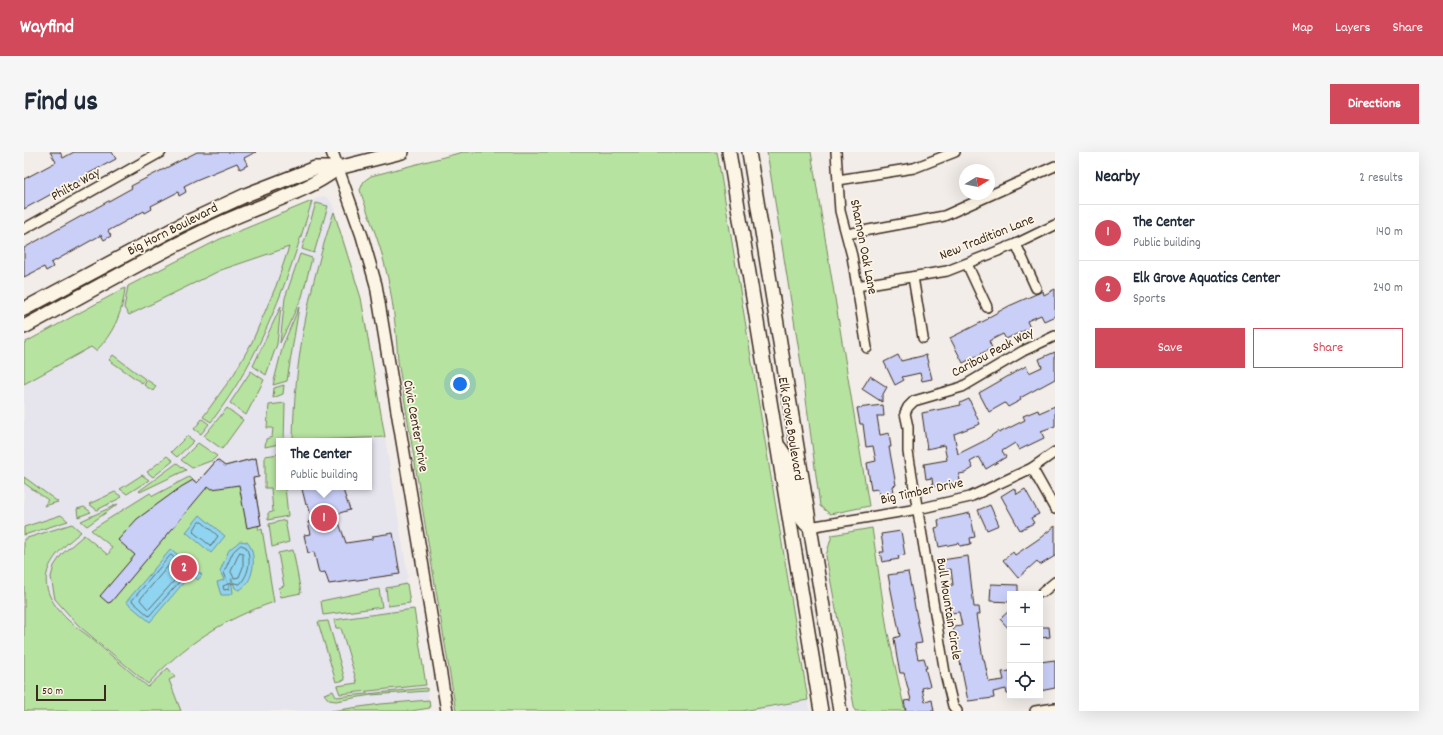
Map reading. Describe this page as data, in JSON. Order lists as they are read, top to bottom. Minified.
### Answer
{"streets":{"main road":["Big Horn Boulevard","Elk Grove Boulevard"],"street":["Philta Way","New Tradition Lane","Shannon Oak Lane","Caribou Peak Way","Civic Center Drive","Big Timber Drive","Bull Mountain Circle"]},"crossings":[["Big Horn Boulevard","Civic Center Drive"],["New Tradition Lane","Shannon Oak Lane"],["Caribou Peak Way","Big Timber Drive"],["Caribou Peak Way","Bull Mountain Circle"],["Elk Grove Boulevard","Big Timber Drive"],["Big Timber Drive","Bull Mountain Circle"]],"scale_bar":"50 m","north":"right","page":{"header":"Wayfind","nav":["Map","Layers","Share"],"title":"Find us","buttons":["Directions",["Save","Share"]],"heading":["Nearby","2 results"],"list":[{"mark":"1","name":"The Center","note":"Public building","value":"140 m"},{"mark":"2","name":"Elk Grove Aquatics Center","note":"Sports","value":"240 m"}],"popup":["The Center","Public building"],"pins":["1","2"],"map_buttons":["+","−"],"scale":"50 m"}}
